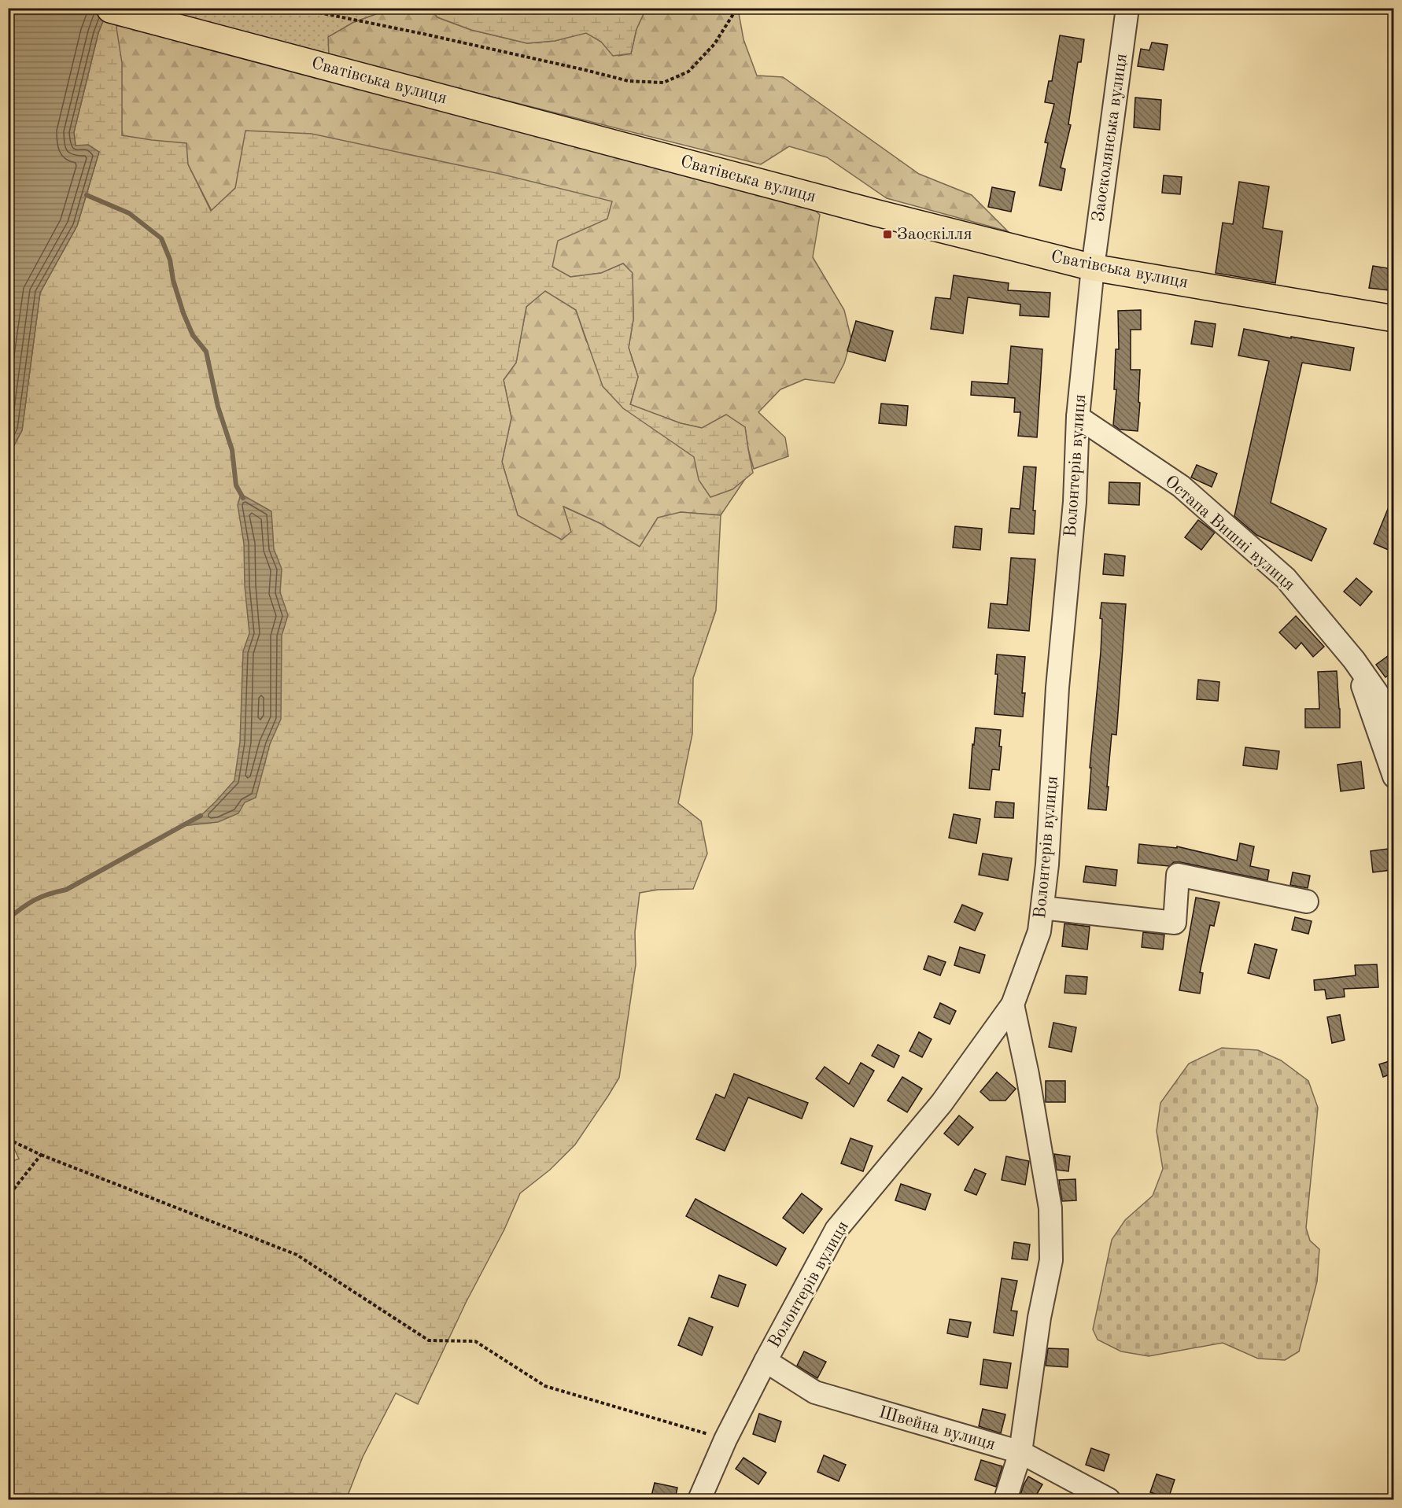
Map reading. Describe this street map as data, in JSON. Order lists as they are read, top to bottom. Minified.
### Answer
{"streets":{"main road":["Сватівська вулиця"],"street":["Заосколянська вулиця","Волонтерів вулиця","Остапа Вишні вулиця","Швейна вулиця"]},"crossings":[["Сватівська вулиця","Заосколянська вулиця"],["Сватівська вулиця","Волонтерів вулиця"],["Заосколянська вулиця","Волонтерів вулиця"],["Волонтерів вулиця","Остапа Вишні вулиця"],["Волонтерів вулиця","Швейна вулиця"]],"places":{"transit":["Заоскілля"]}}
